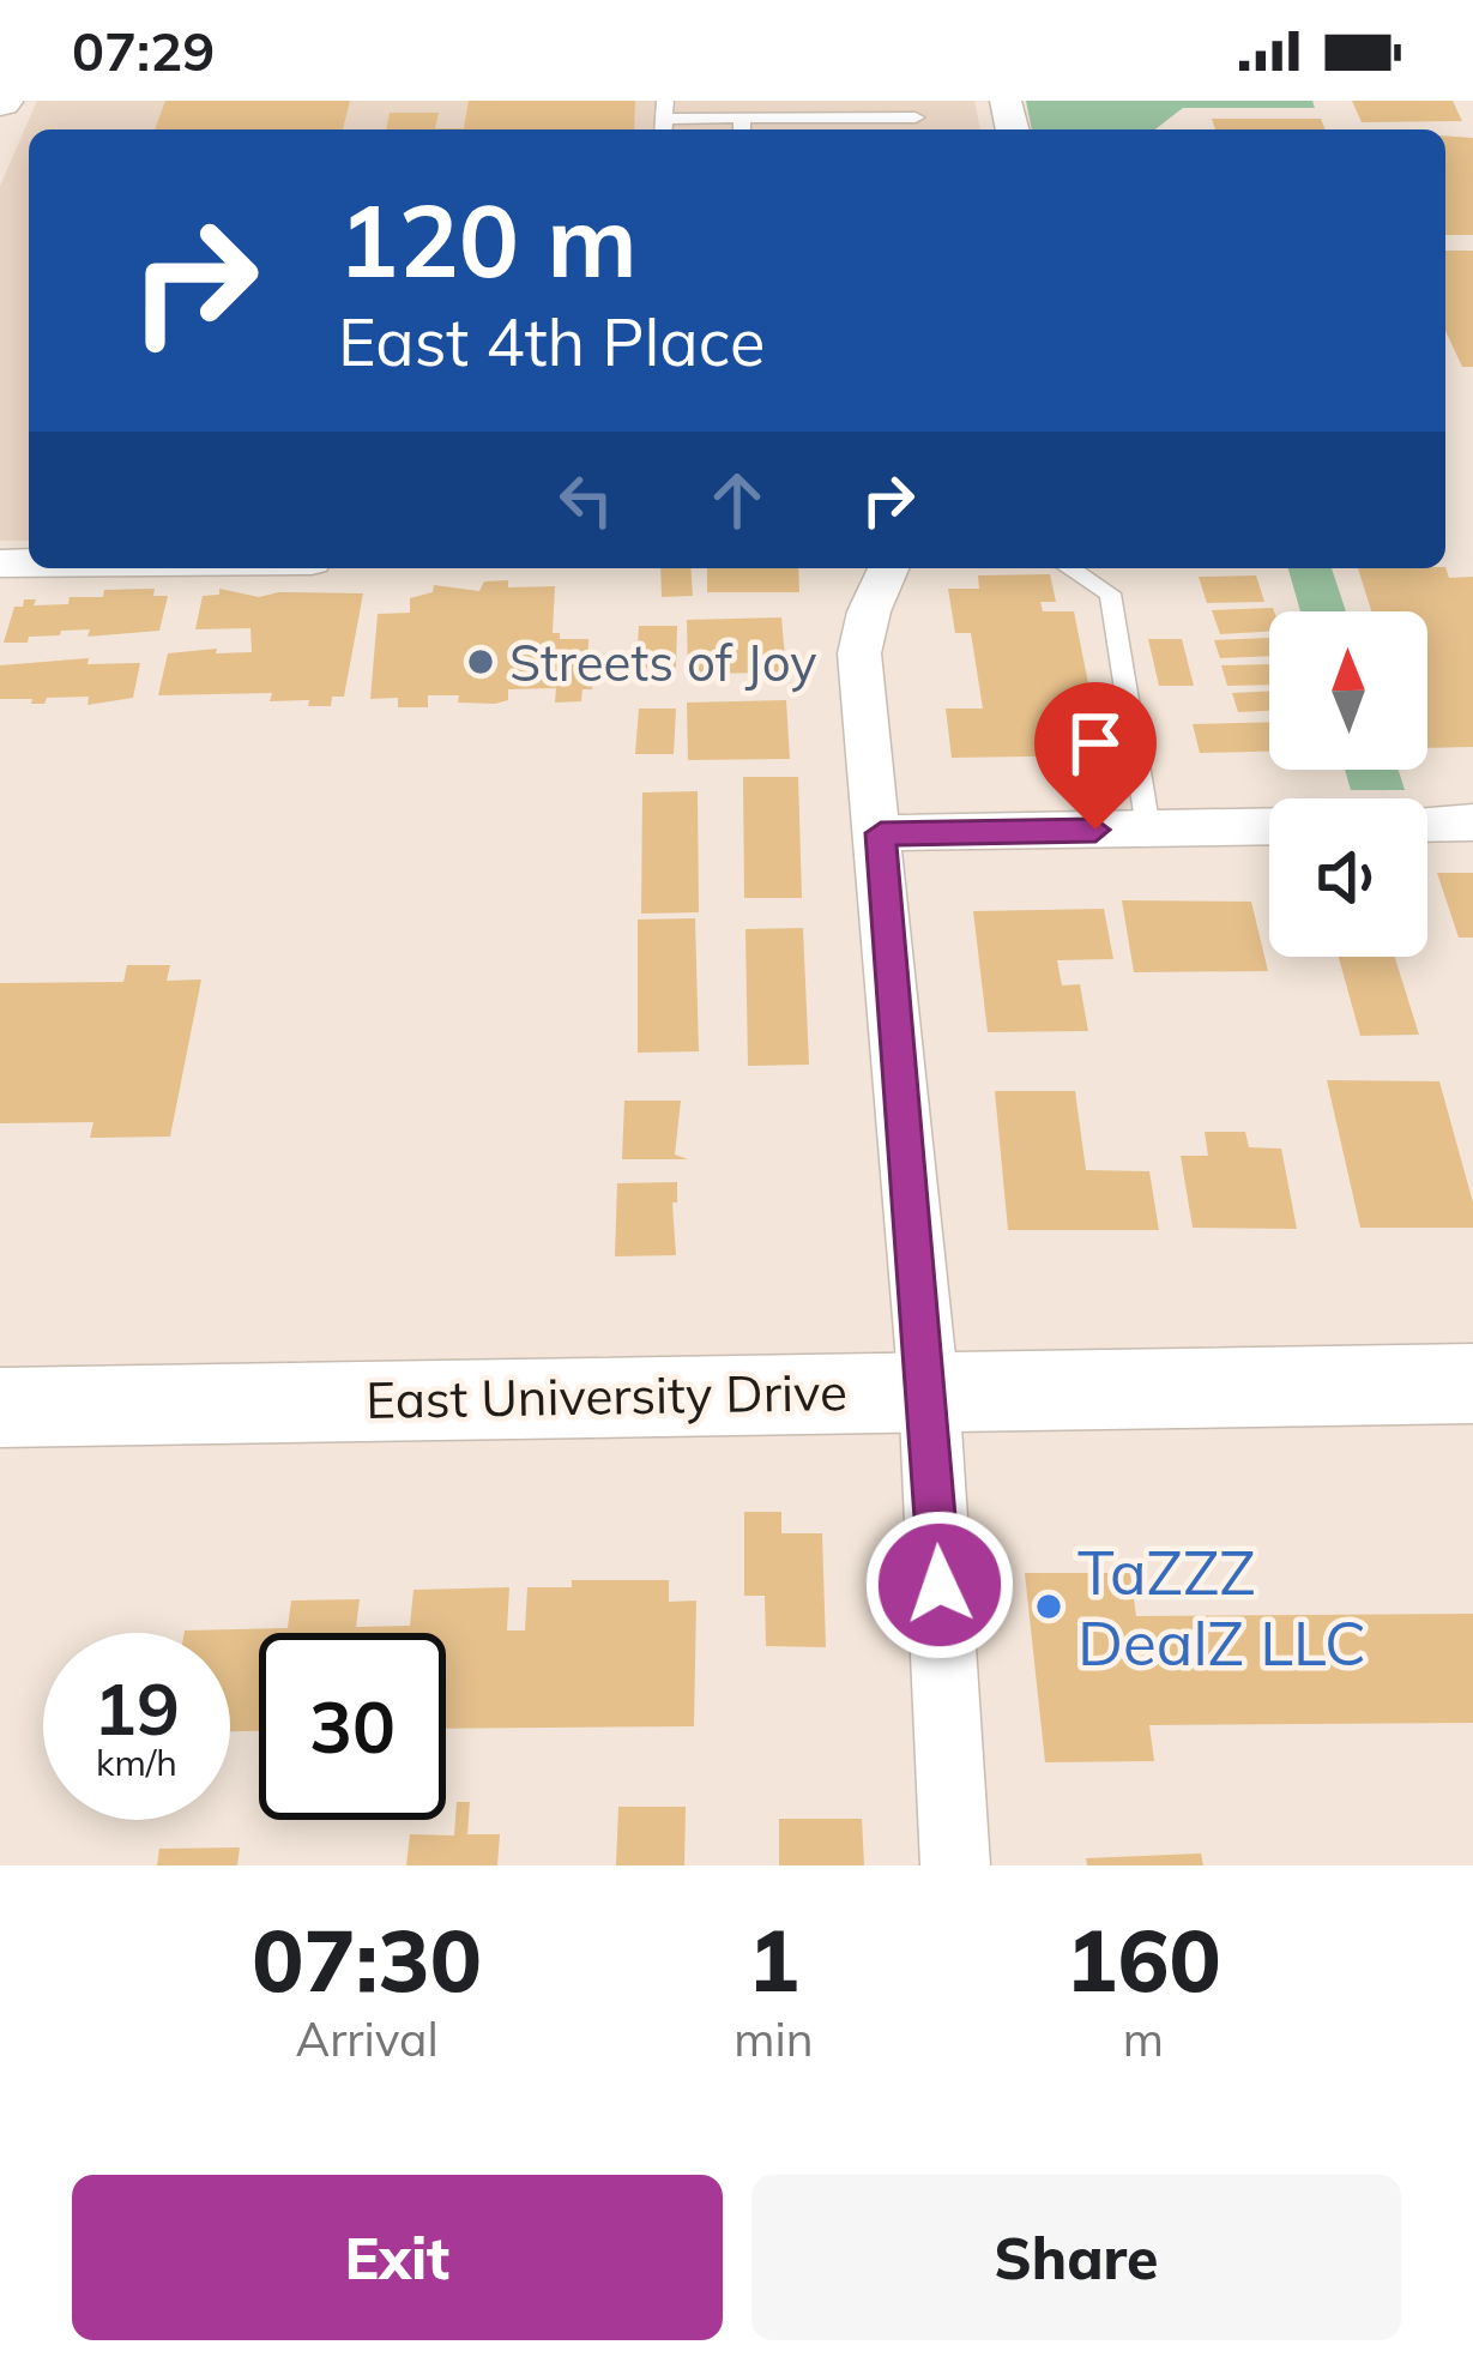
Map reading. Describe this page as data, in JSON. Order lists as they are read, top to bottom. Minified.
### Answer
{"streets":{"main road":["East University Drive"]},"places":["Streets of Joy","TaZZZ DealZ LLC"],"north":"top","page":{"status":"07:29","turn":["120 m","East 4th Place"],"speed":"19 km/h","limit":"30","eta":["07:30","Arrival","1","min","160","m"],"buttons":["Exit","Share"]}}
